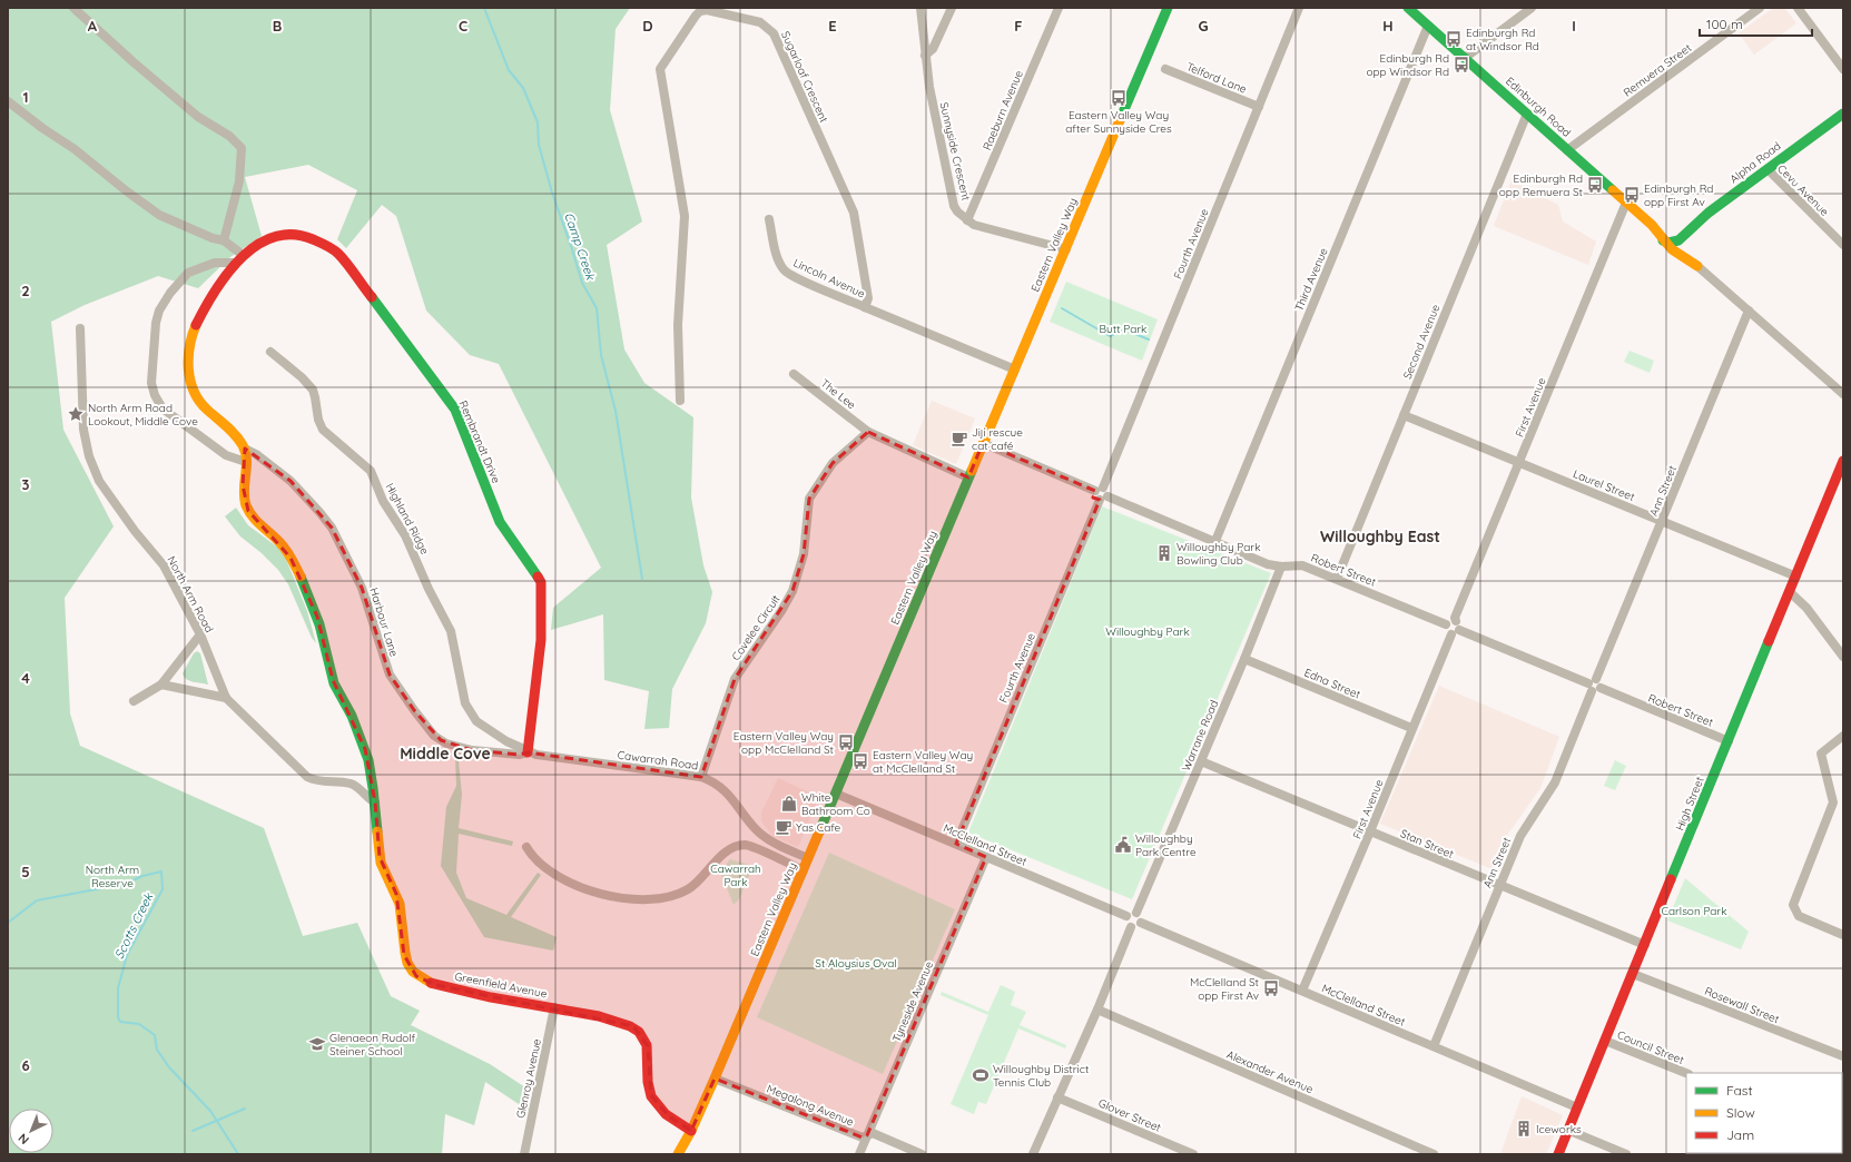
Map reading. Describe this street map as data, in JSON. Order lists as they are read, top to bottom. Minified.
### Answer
{"streets":{"street":["Remuera Street","Sugarloaf Crescent","Telford Lane","Edinburgh Road","Raeburn Avenue","Sunnyside Crescent","Alpha Road","Cevu Avenue","Fourth Avenue","Eastern Valley Way","Lincoln Avenue","Third Avenue","Second Avenue","The Lee","First Avenue","Rembrandt Drive","Laurel Street","Ann Street","Highland Ridge","Robert Street","North Arm Road","Harbour Lane","Covelee Circuit","Edna Street","Warrane Road","Cawarrah Road","High Street","Stan Street","McClelland Street","Greenfield Avenue","Tyneside Avenue","Rosewall Street","Council Street","Alexander Avenue","Glenroy Avenue","Megalong Avenue","Glover Street"]},"crossings":[["Remuera Street","Edinburgh Road"],["Sugarloaf Crescent","Lincoln Avenue"],["Telford Lane","Fourth Avenue"],["Edinburgh Road","Alpha Road"],["Edinburgh Road","Third Avenue"],["Edinburgh Road","Second Avenue"],["Edinburgh Road","First Avenue"],["Raeburn Avenue","Sunnyside Crescent"],["Sunnyside Crescent","Eastern Valley Way"],["Alpha Road","Cevu Avenue"],["Fourth Avenue","Robert Street"],["Fourth Avenue","McClelland Street"],["Eastern Valley Way","Robert Street"],["Eastern Valley Way","Cawarrah Road"],["Eastern Valley Way","McClelland Street"],["Eastern Valley Way","Greenfield Avenue"],["Eastern Valley Way","Megalong Avenue"],["Third Avenue","Robert Street"],["Second Avenue","Laurel Street"],["Second Avenue","Robert Street"],["The Lee","Covelee Circuit"],["First Avenue","Laurel Street"],["First Avenue","Robert Street"],["First Avenue","Edna Street"],["First Avenue","Stan Street"],["First Avenue","McClelland Street"],["Rembrandt Drive","Highland Ridge"],["Rembrandt Drive","Harbour Lane"],["Rembrandt Drive","Cawarrah Road"],["Laurel Street","Ann Street"],["Laurel Street","High Street"],["Ann Street","Robert Street"],["Ann Street","Stan Street"],["Ann Street","McClelland Street"],["Highland Ridge","Harbour Lane"],["Highland Ridge","Cawarrah Road"],["Robert Street","Warrane Road"],["Robert Street","High Street"],["North Arm Road","Greenfield Avenue"],["Harbour Lane","Cawarrah Road"],["Covelee Circuit","Cawarrah Road"],["Edna Street","Warrane Road"],["Warrane Road","Stan Street"],["Warrane Road","McClelland Street"],["High Street","Stan Street"],["High Street","McClelland Street"],["High Street","Rosewall Street"],["High Street","Council Street"],["McClelland Street","Tyneside Avenue"],["Greenfield Avenue","Glenroy Avenue"],["Tyneside Avenue","Megalong Avenue"]],"districts":["Willoughby East","Middle Cove"],"water":["Camp Creek","Scotts Creek"],"parks":["Butt Park","Willoughby Park","Cawarrah Park","North Arm Reserve","Carlson Park","St Aloysius Oval"],"places":{"bus stop":["Edinburgh Rd at Windsor Rd","Edinburgh Rd opp Windsor Rd","Eastern Valley Way after Sunnyside Cres","Edinburgh Rd opp Remuera St","Edinburgh Rd opp First Av","Eastern Valley Way opp McClelland St","Eastern Valley Way at McClelland St","McClelland St opp First Av"],"place":["North Arm Road Lookout, Middle Cove"],"cafe":["Jiji rescue cat café","Yas Cafe"],"building":["Willoughby Park Bowling Club","Iceworks"],"shop":["White Bathroom Co"],"public building":["Willoughby Park Centre"],"school or university":["Glenaeon Rudolf Steiner School"],"sports":["Willoughby District Tennis Club"]},"legend":["Fast","Slow","Jam"],"scale_bar":"100 m","north":"bottom left","grid":{"columns":["A","B","C","D","E","F","G","H","I"],"rows":["1","2","3","4","5","6"]}}
